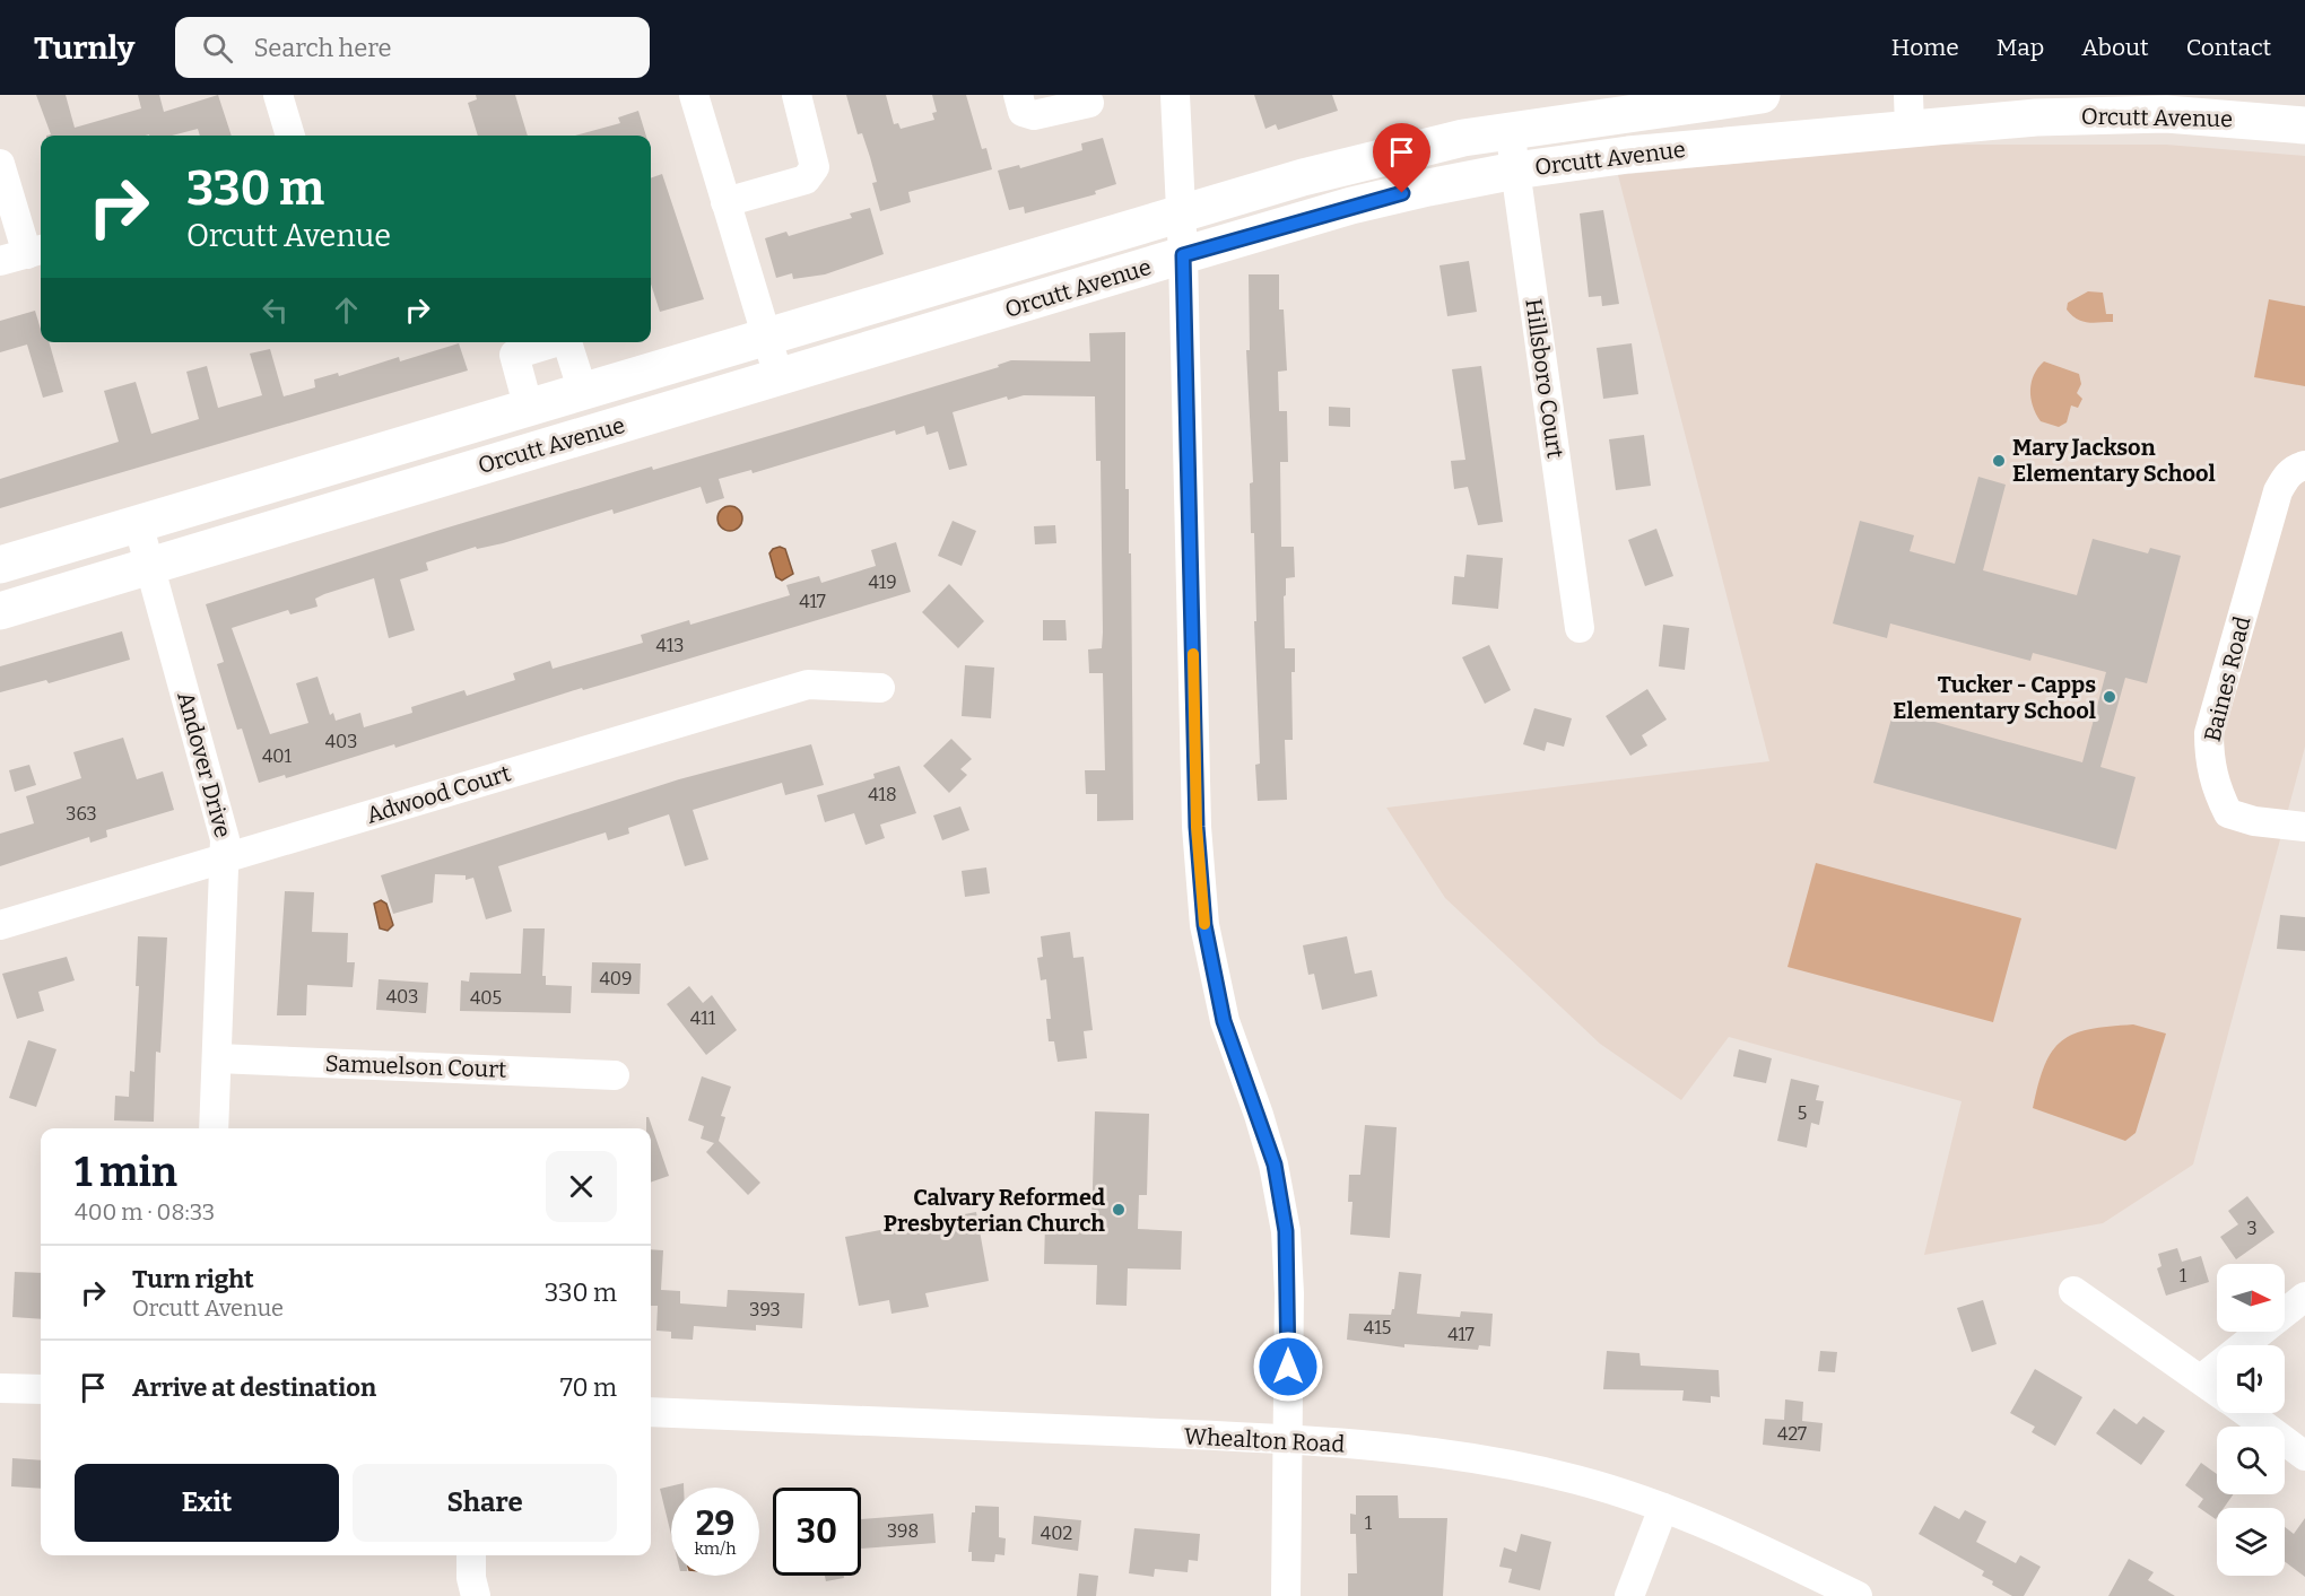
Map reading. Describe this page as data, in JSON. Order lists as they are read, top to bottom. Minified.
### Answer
{"streets":{"main road":["Orcutt Avenue"],"street":["Hillsboro Court","Baines Road","Andover Drive","Adwood Court","Samuelson Court","Whealton Road"]},"crossings":[["Orcutt Avenue","Hillsboro Court"],["Orcutt Avenue","Andover Drive"],["Andover Drive","Adwood Court"],["Andover Drive","Samuelson Court"]],"places":["Mary Jackson Elementary School","Tucker - Capps Elementary School","Calvary Reformed Presbyterian Church"],"house_numbers":["419","417","413","403","401","418","363","409","403","405","411","5","3","1","393","415","417","427","1","398","402"],"north":"right","page":{"header":"Turnly","search":"Search here","nav":["Home","Map","About","Contact"],"turn":["330 m","Orcutt Avenue"],"heading":["1 min","400 m · 08:33"],"list":[{"name":"Turn right","note":"Orcutt Avenue","value":"330 m"},{"name":"Arrive at destination","value":"70 m"}],"buttons":["Exit","Share"],"speed":"29 km/h","limit":"30"}}
